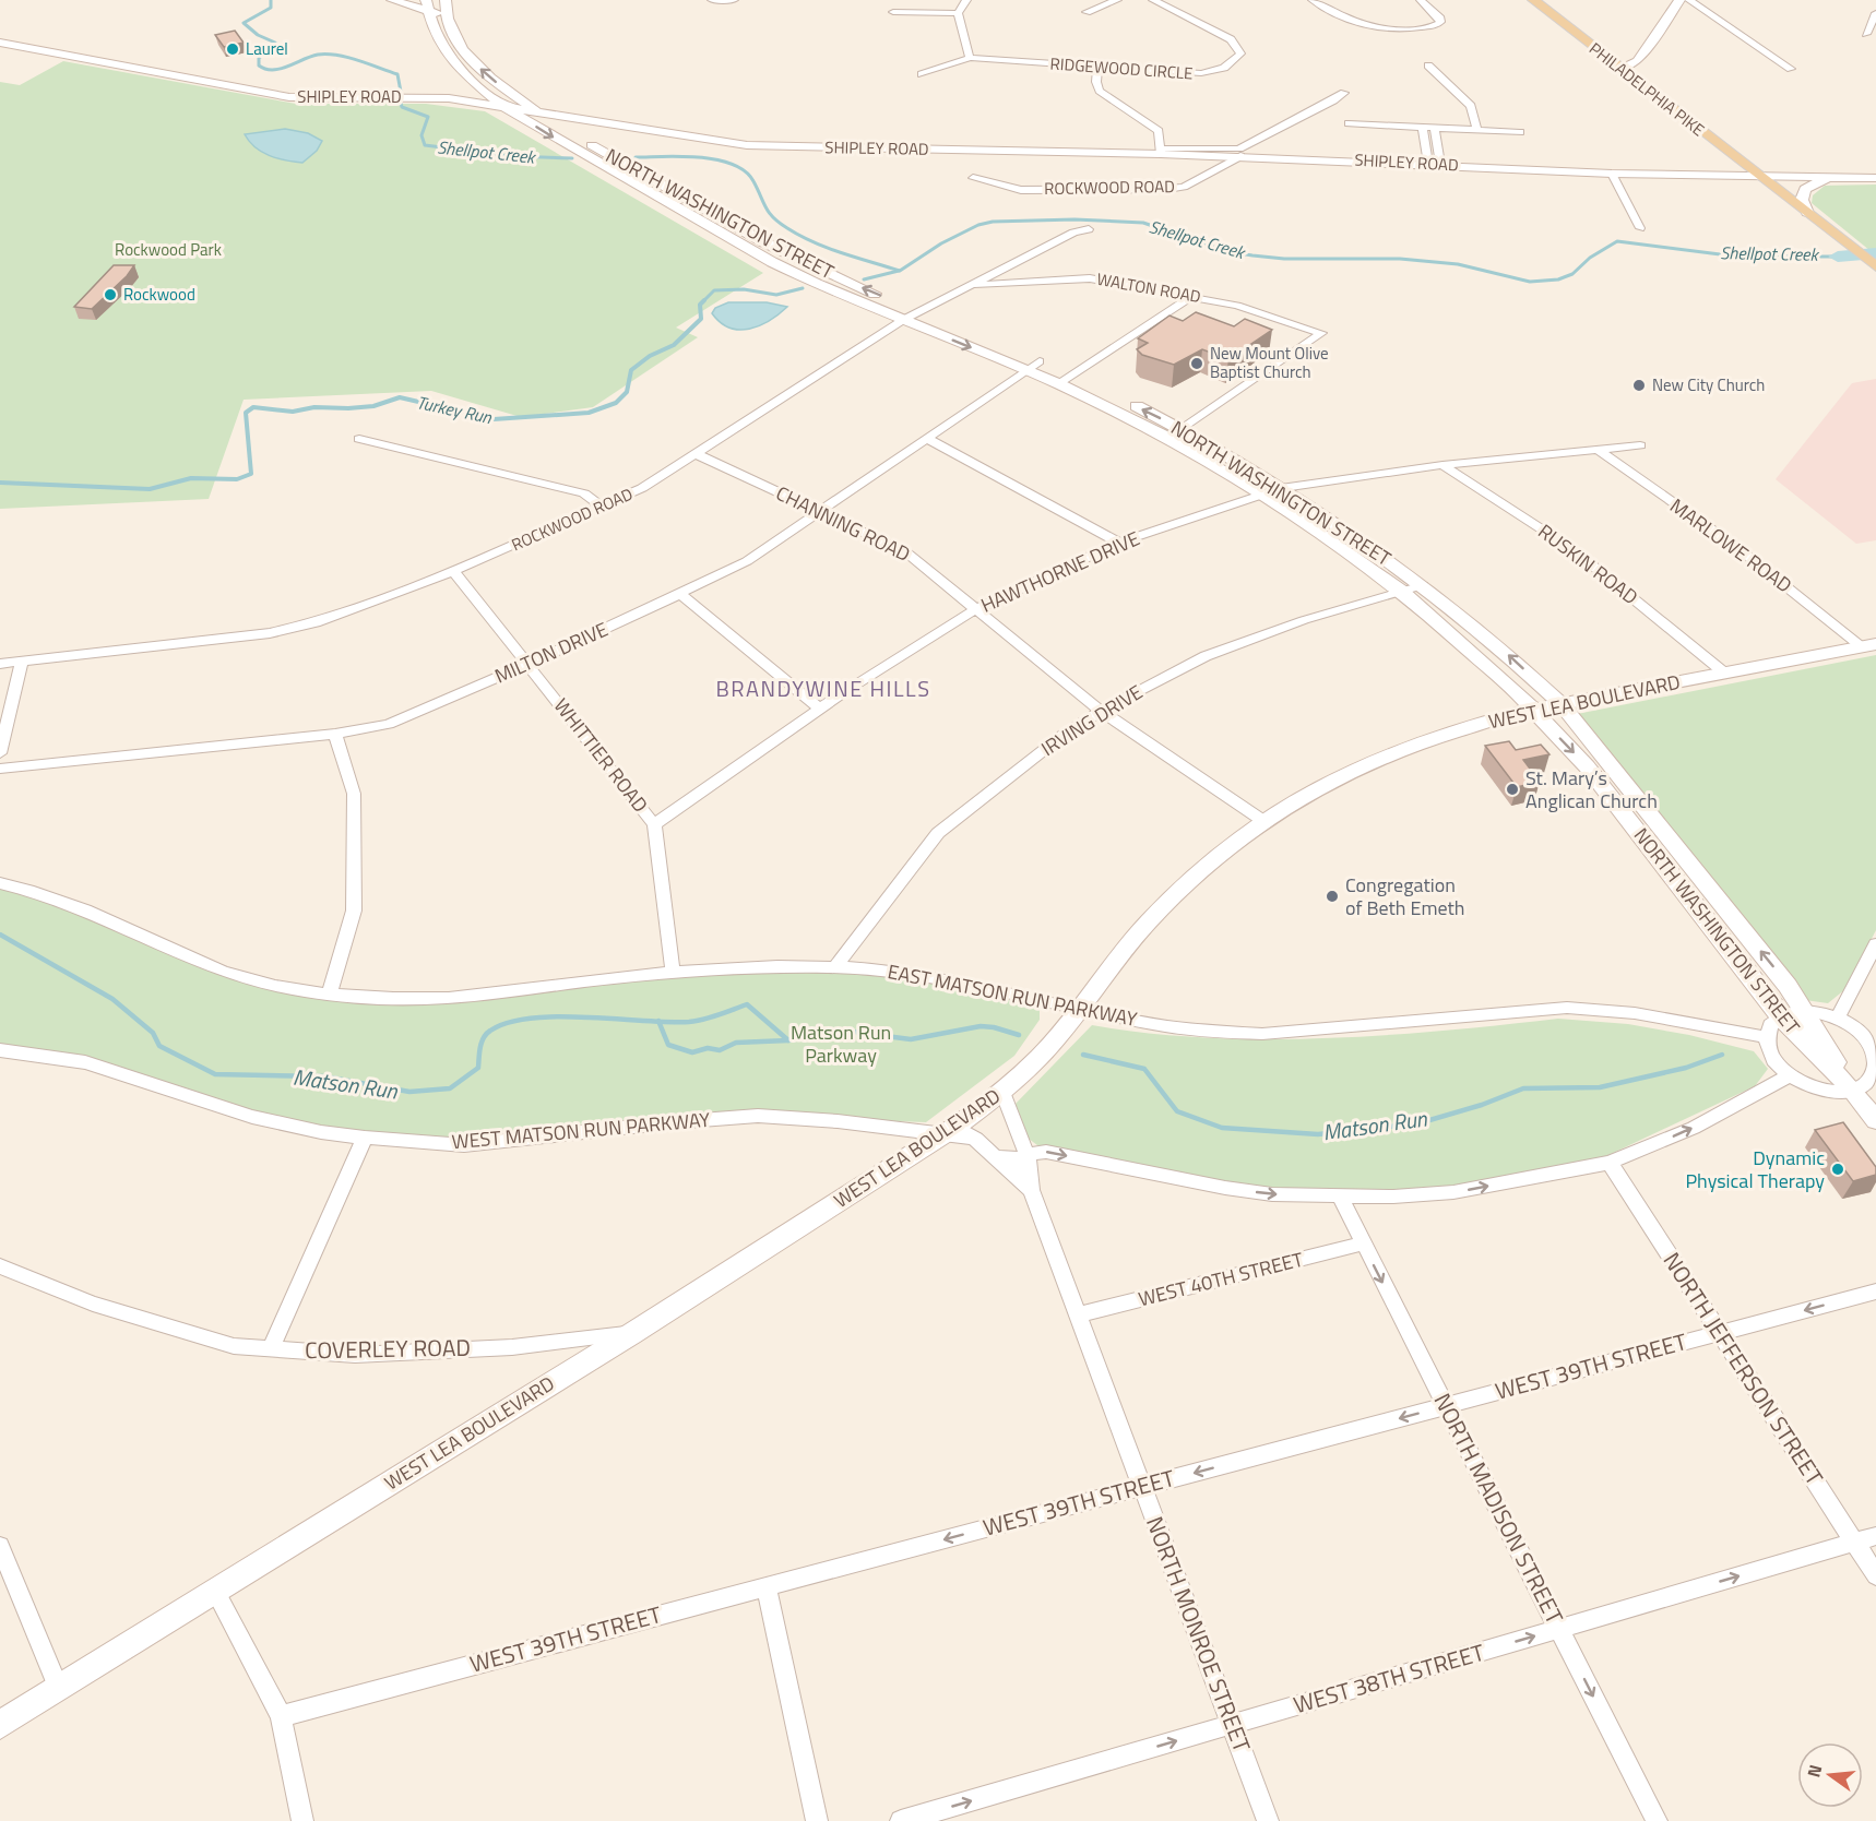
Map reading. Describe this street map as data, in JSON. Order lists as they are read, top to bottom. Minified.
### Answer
{"streets":{"main road":["PHILADELPHIA PIKE","SHIPLEY ROAD","NORTH WASHINGTON STREET","WEST LEA BOULEVARD"],"street":["RIDGEWOOD CIRCLE","ROCKWOOD ROAD","WALTON ROAD","CHANNING ROAD","MARLOWE ROAD","RUSKIN ROAD","HAWTHORNE DRIVE","MILTON DRIVE","IRVING DRIVE","WHITTIER ROAD","EAST MATSON RUN PARKWAY","WEST MATSON RUN PARKWAY","WEST 40TH STREET","COVERLEY ROAD","WEST 39TH STREET","NORTH JEFFERSON STREET","NORTH MADISON STREET","NORTH MONROE STREET","WEST 38TH STREET"]},"crossings":[["PHILADELPHIA PIKE","SHIPLEY ROAD"],["SHIPLEY ROAD","ROCKWOOD ROAD"],["SHIPLEY ROAD","NORTH WASHINGTON STREET"],["ROCKWOOD ROAD","NORTH WASHINGTON STREET"],["ROCKWOOD ROAD","WALTON ROAD"],["ROCKWOOD ROAD","CHANNING ROAD"],["ROCKWOOD ROAD","WHITTIER ROAD"],["NORTH WASHINGTON STREET","WALTON ROAD"],["NORTH WASHINGTON STREET","HAWTHORNE DRIVE"],["NORTH WASHINGTON STREET","MILTON DRIVE"],["NORTH WASHINGTON STREET","WEST LEA BOULEVARD"],["NORTH WASHINGTON STREET","IRVING DRIVE"],["CHANNING ROAD","HAWTHORNE DRIVE"],["CHANNING ROAD","MILTON DRIVE"],["CHANNING ROAD","WEST LEA BOULEVARD"],["CHANNING ROAD","IRVING DRIVE"],["MARLOWE ROAD","HAWTHORNE DRIVE"],["MARLOWE ROAD","WEST LEA BOULEVARD"],["RUSKIN ROAD","HAWTHORNE DRIVE"],["RUSKIN ROAD","WEST LEA BOULEVARD"],["HAWTHORNE DRIVE","WHITTIER ROAD"],["MILTON DRIVE","WHITTIER ROAD"],["WEST LEA BOULEVARD","EAST MATSON RUN PARKWAY"],["WEST LEA BOULEVARD","WEST MATSON RUN PARKWAY"],["WEST LEA BOULEVARD","COVERLEY ROAD"],["IRVING DRIVE","EAST MATSON RUN PARKWAY"],["WHITTIER ROAD","EAST MATSON RUN PARKWAY"],["WEST 40TH STREET","NORTH MADISON STREET"],["WEST 40TH STREET","NORTH MONROE STREET"],["WEST 39TH STREET","NORTH JEFFERSON STREET"],["WEST 39TH STREET","NORTH MADISON STREET"],["WEST 39TH STREET","NORTH MONROE STREET"],["NORTH JEFFERSON STREET","WEST 38TH STREET"],["NORTH MADISON STREET","WEST 38TH STREET"],["NORTH MONROE STREET","WEST 38TH STREET"]],"one_way":["WEST 39TH STREET","NORTH MADISON STREET","WEST 38TH STREET"],"districts":["BRANDYWINE HILLS"],"water":["Shellpot Creek","Turkey Run","Matson Run"],"parks":["Rockwood Park","Matson Run Parkway"],"places":["Laurel","Rockwood","New Mount Olive Baptist Church","New City Church","St. Mary’s Anglican Church","Congregation of Beth Emeth","Dynamic Physical Therapy"],"north":"left"}
